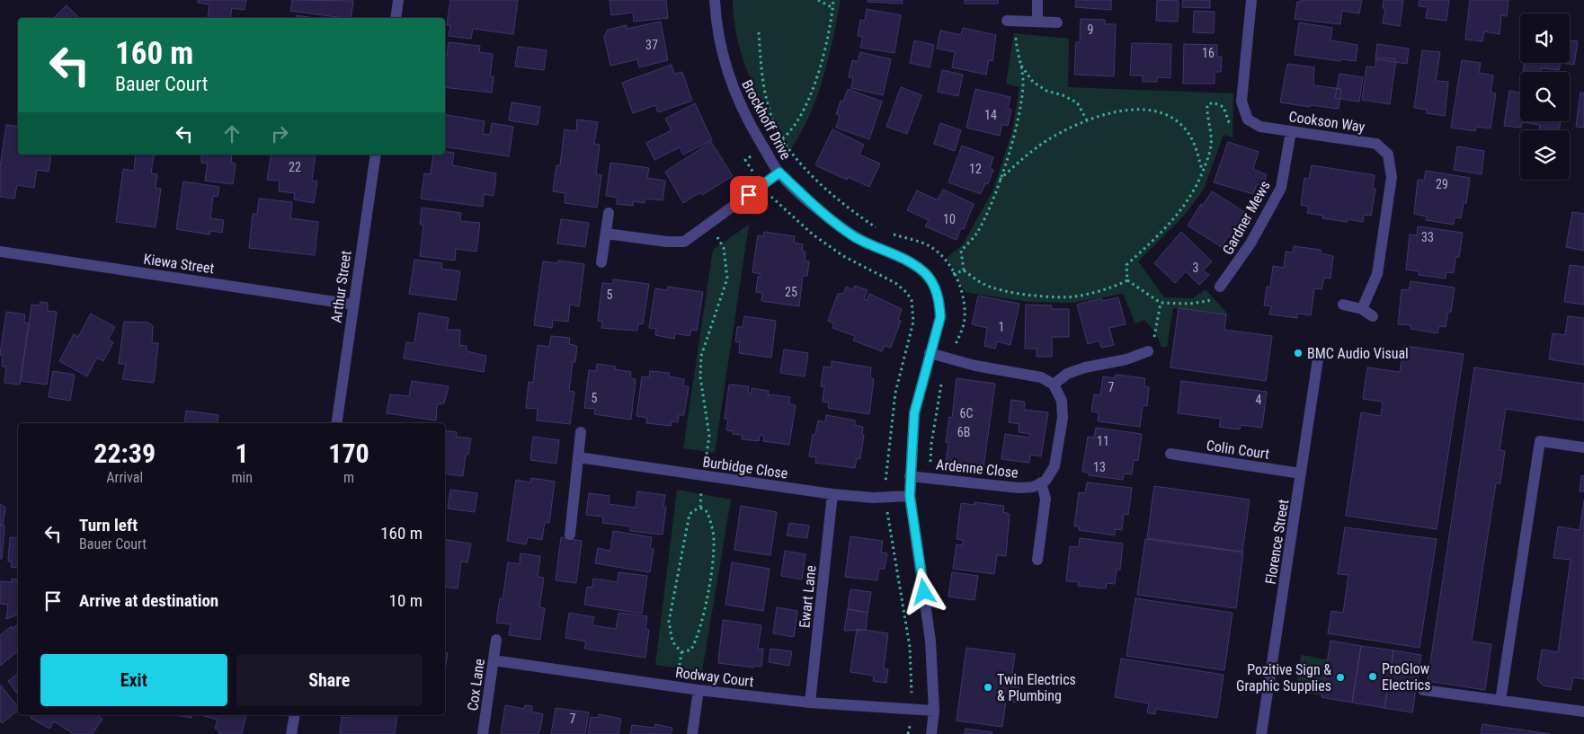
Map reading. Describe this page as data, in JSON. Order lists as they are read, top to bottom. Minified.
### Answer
{"streets":{"street":["Brockhoff Drive","Cookson Way","Gardner Mews","Kiewa Street","Arthur Street","Colin Court","Burbidge Close","Ardenne Close","Florence Street","Ewart Lane","Rodway Court","Cox Lane"]},"crossings":[["Brockhoff Drive","Burbidge Close"],["Brockhoff Drive","Ardenne Close"],["Brockhoff Drive","Rodway Court"],["Cookson Way","Gardner Mews"],["Kiewa Street","Arthur Street"],["Colin Court","Florence Street"],["Burbidge Close","Ewart Lane"],["Ewart Lane","Rodway Court"],["Rodway Court","Cox Lane"]],"places":["BMC Audio Visual","ProGlow Electrics","Pozitive Sign & Graphic Supplies","Twin Electrics & Plumbing"],"house_numbers":["9","37","16","14","22","12","29","10","33","3","25","5","1","7","5","4","6C","6B","11","13","7"],"page":{"turn":["160 m","Bauer Court"],"eta":["22:39","Arrival","1","min","170","m"],"list":[{"name":"Turn left","note":"Bauer Court","value":"160 m"},{"name":"Arrive at destination","value":"10 m"}],"buttons":["Exit","Share"]}}
